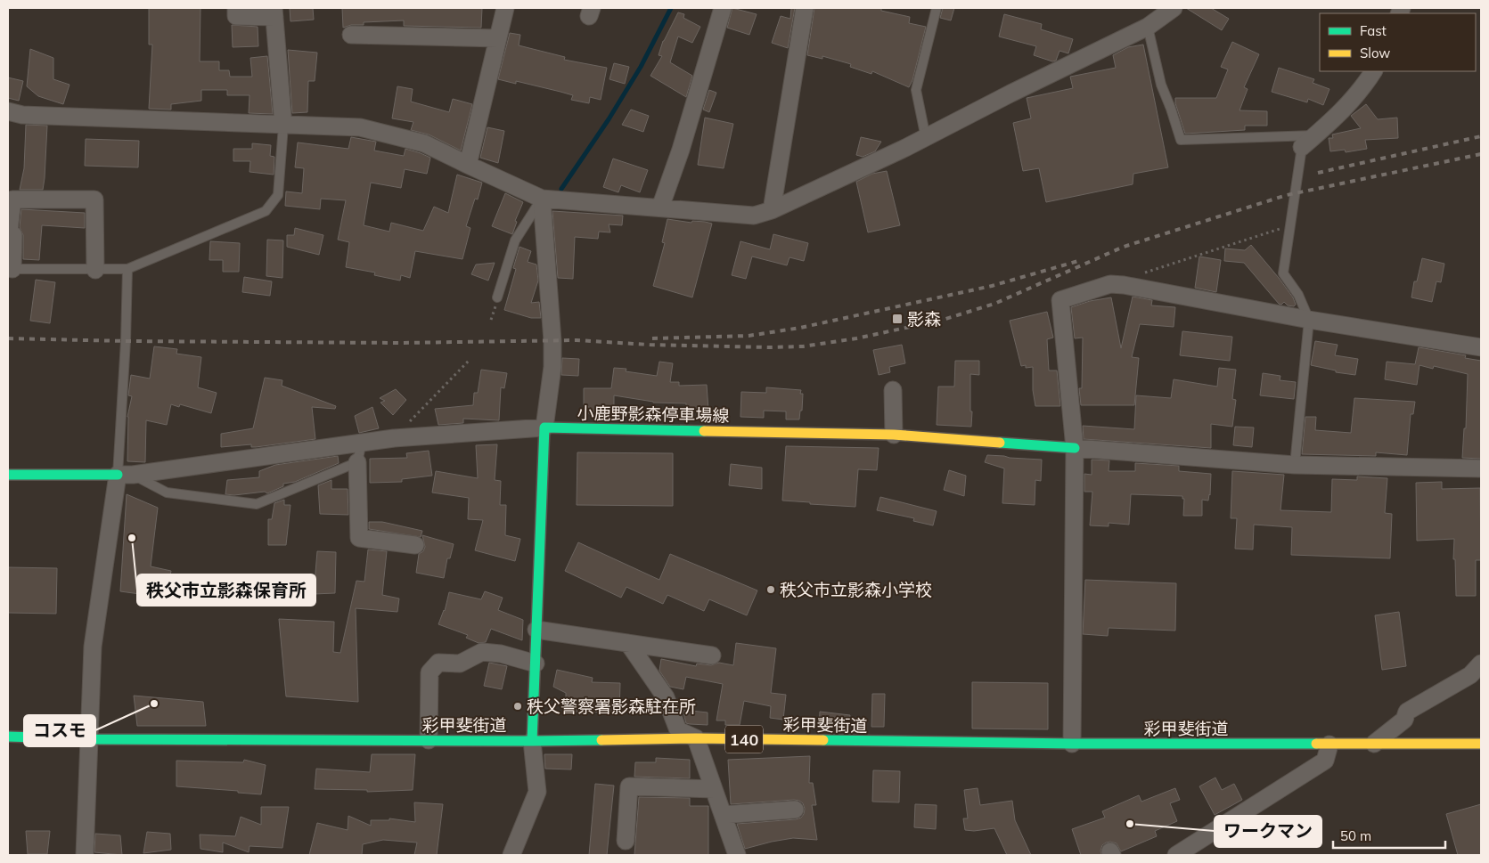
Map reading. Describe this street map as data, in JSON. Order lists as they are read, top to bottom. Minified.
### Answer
{"streets":{"main road":["小鹿野影森停車場線","彩甲斐街道","140"]},"places":{"transit":["影森"],"other":["秩父市立影森保育所","秩父市立影森小学校","コスモ","秩父警察署影森駐在所","ワークマン"]},"legend":["Fast","Slow"],"scale_bar":"50 m"}
